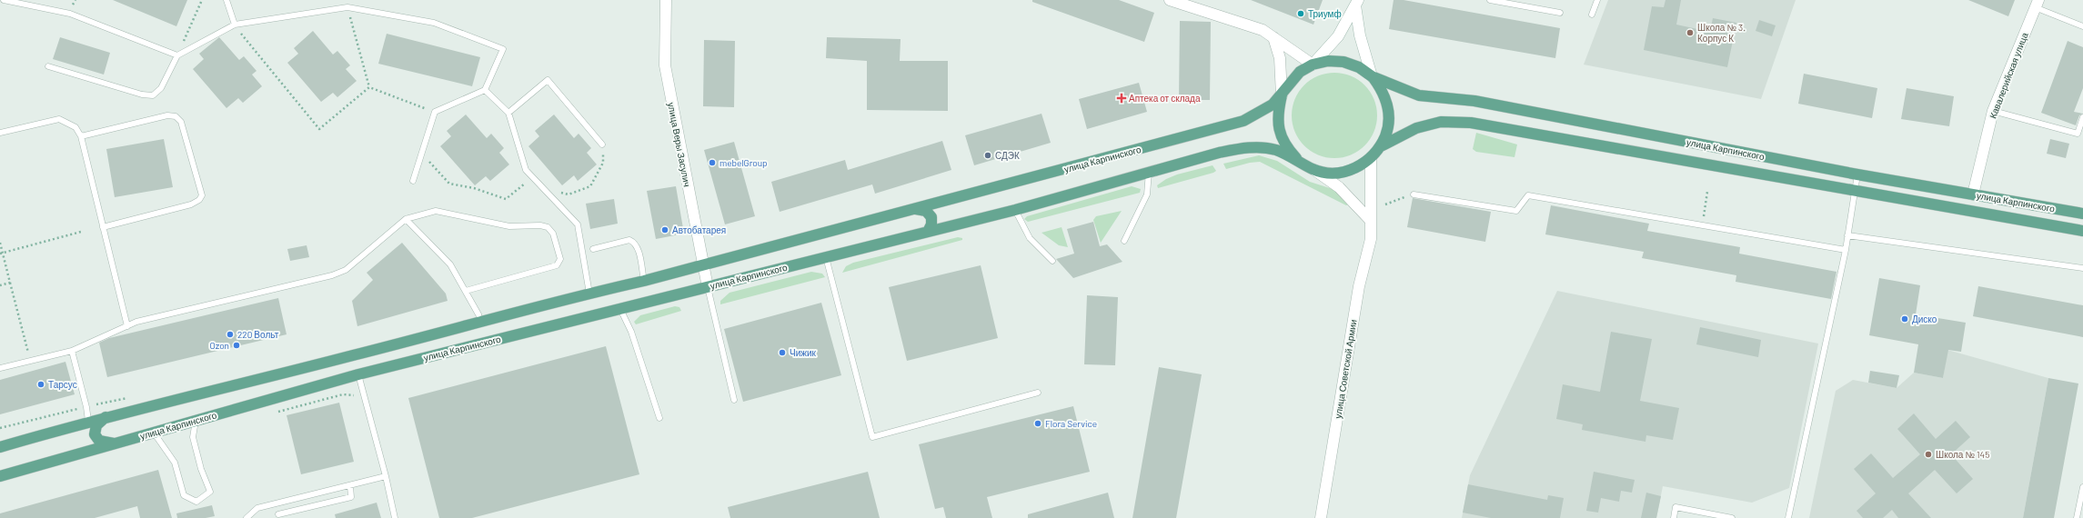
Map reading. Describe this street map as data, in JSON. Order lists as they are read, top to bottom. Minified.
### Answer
{"streets":{"main road":["улица Карпинского"],"street":["Кавалерийская улица","улица Веры Засулич","улица Советской Армии"]},"crossings":[["Кавалерийская улица","улица Карпинского"],["улица Веры Засулич","улица Карпинского"],["улица Карпинского","улица Советской Армии"]],"places":{"other":["Триумф","Школа № 3. Корпус К","СДЭК","mebelGroup","Автобатарея","Диско","220 Вольт","Ozon","Чижик","Тарсус","Flora Service","Школа № 145"],"health":["Аптека от склада"]}}
